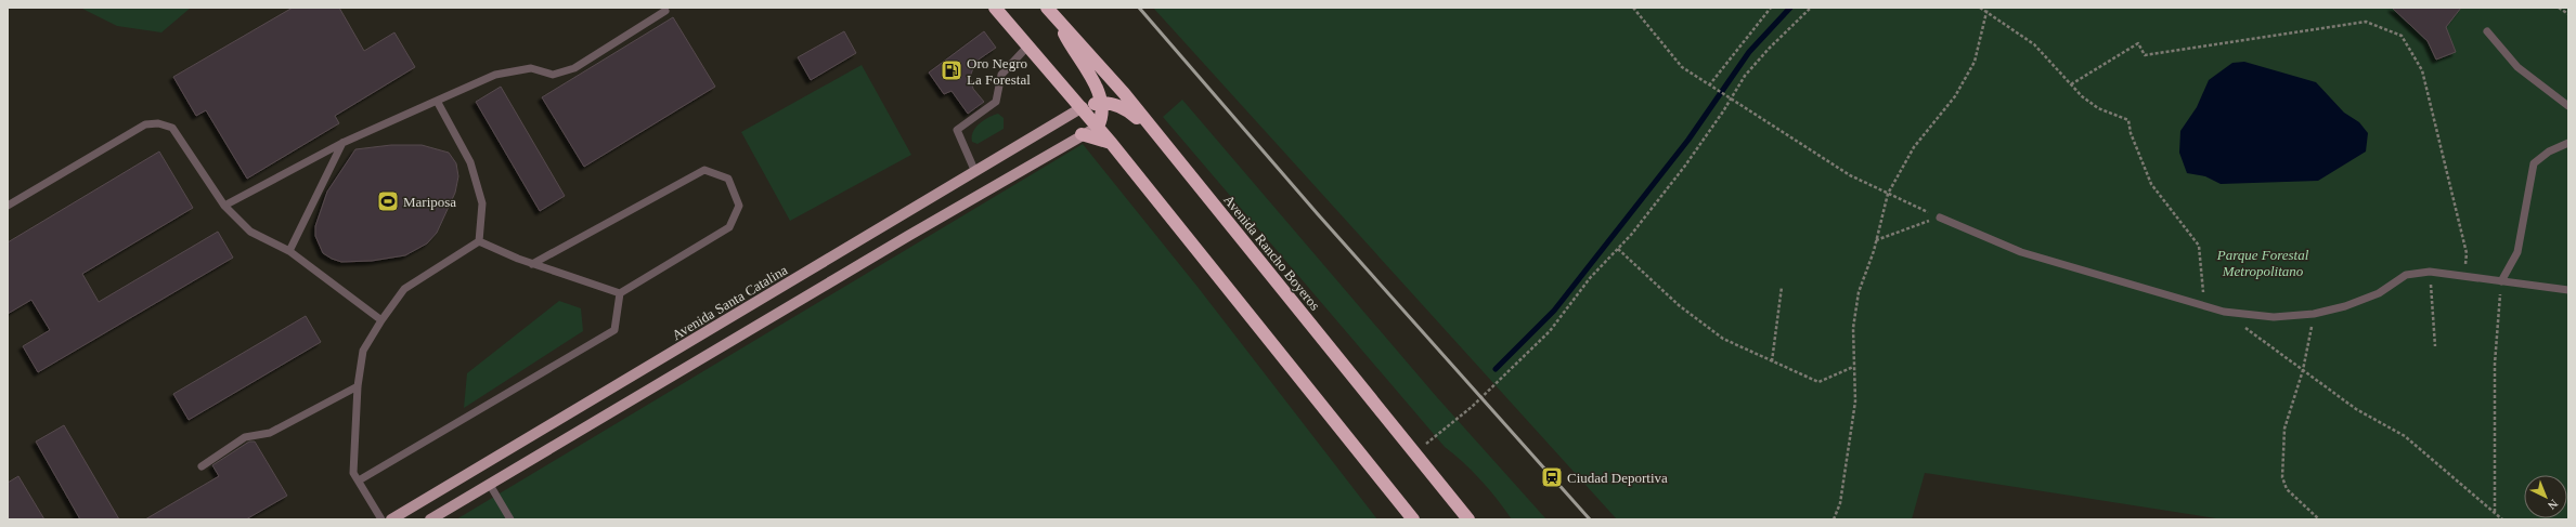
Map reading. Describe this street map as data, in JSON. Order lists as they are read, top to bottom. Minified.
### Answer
{"streets":{"highway":["Avenida Rancho Boyeros"],"main road":["Avenida Santa Catalina"]},"parks":["Parque Forestal Metropolitano"],"places":{"fuel station":["Oro Negro La Forestal"],"sports":["Mariposa"],"station":["Ciudad Deportiva"]},"north":"bottom right"}
